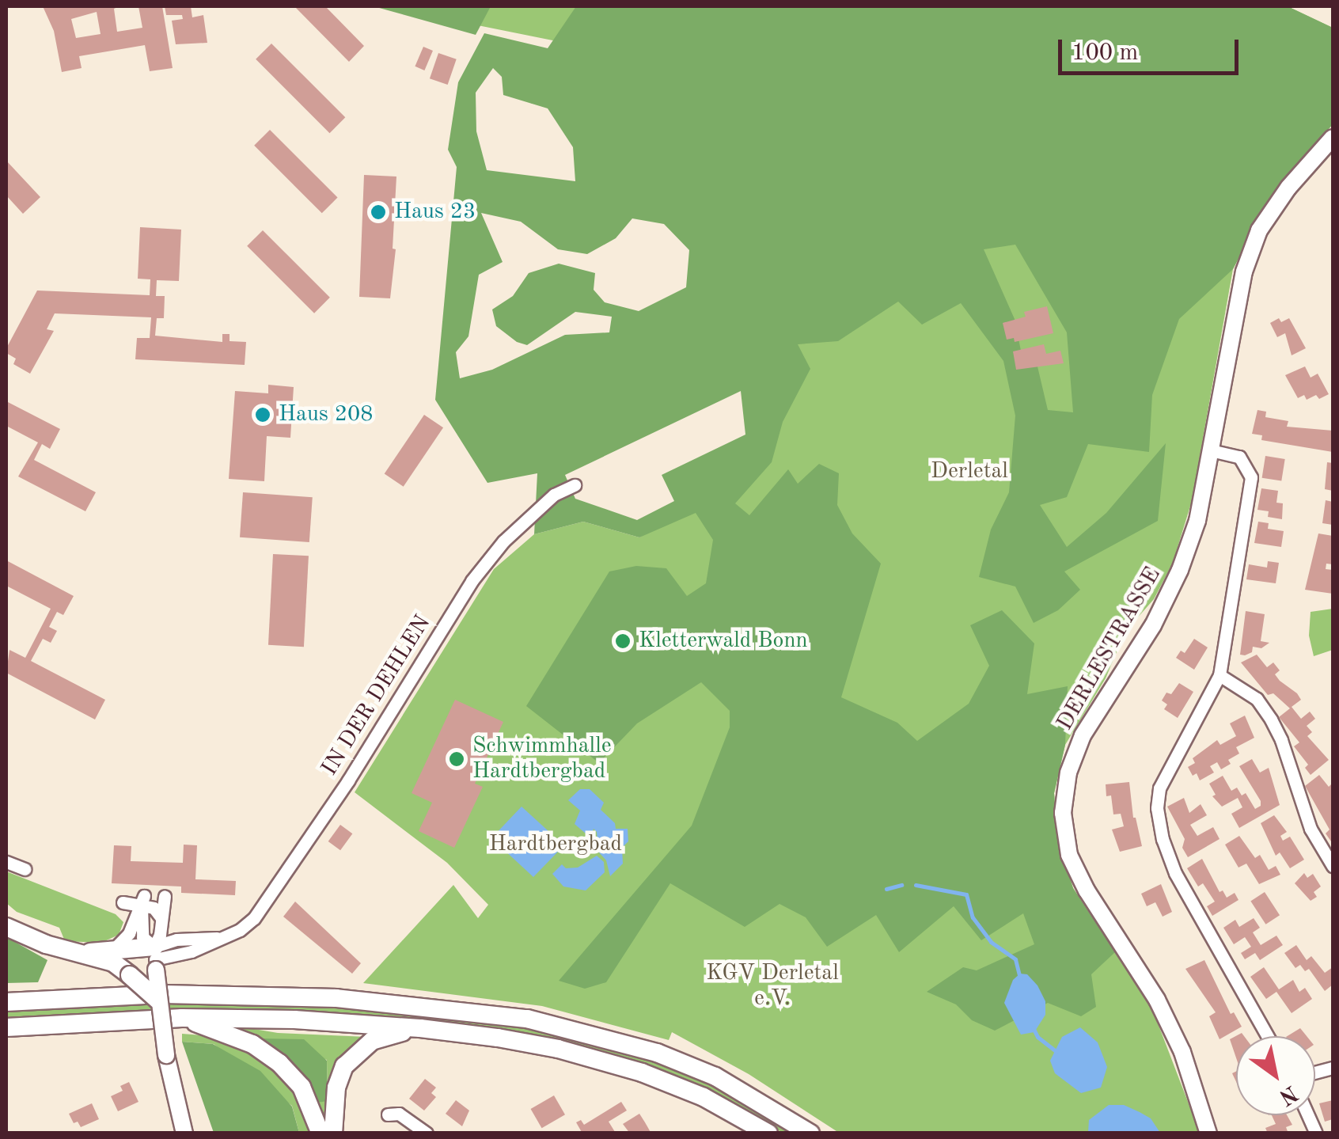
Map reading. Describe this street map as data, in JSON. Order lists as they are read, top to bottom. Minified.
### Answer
{"streets":{"street":["DERLESTRASSE","IN DER DEHLEN"]},"parks":["Derletal","Hardtbergbad","KGV Derletal e.V."],"places":["Haus 23","Haus 208","Kletterwald Bonn","Schwimmhalle Hardtbergbad"],"scale_bar":"100 m","north":"bottom right"}
